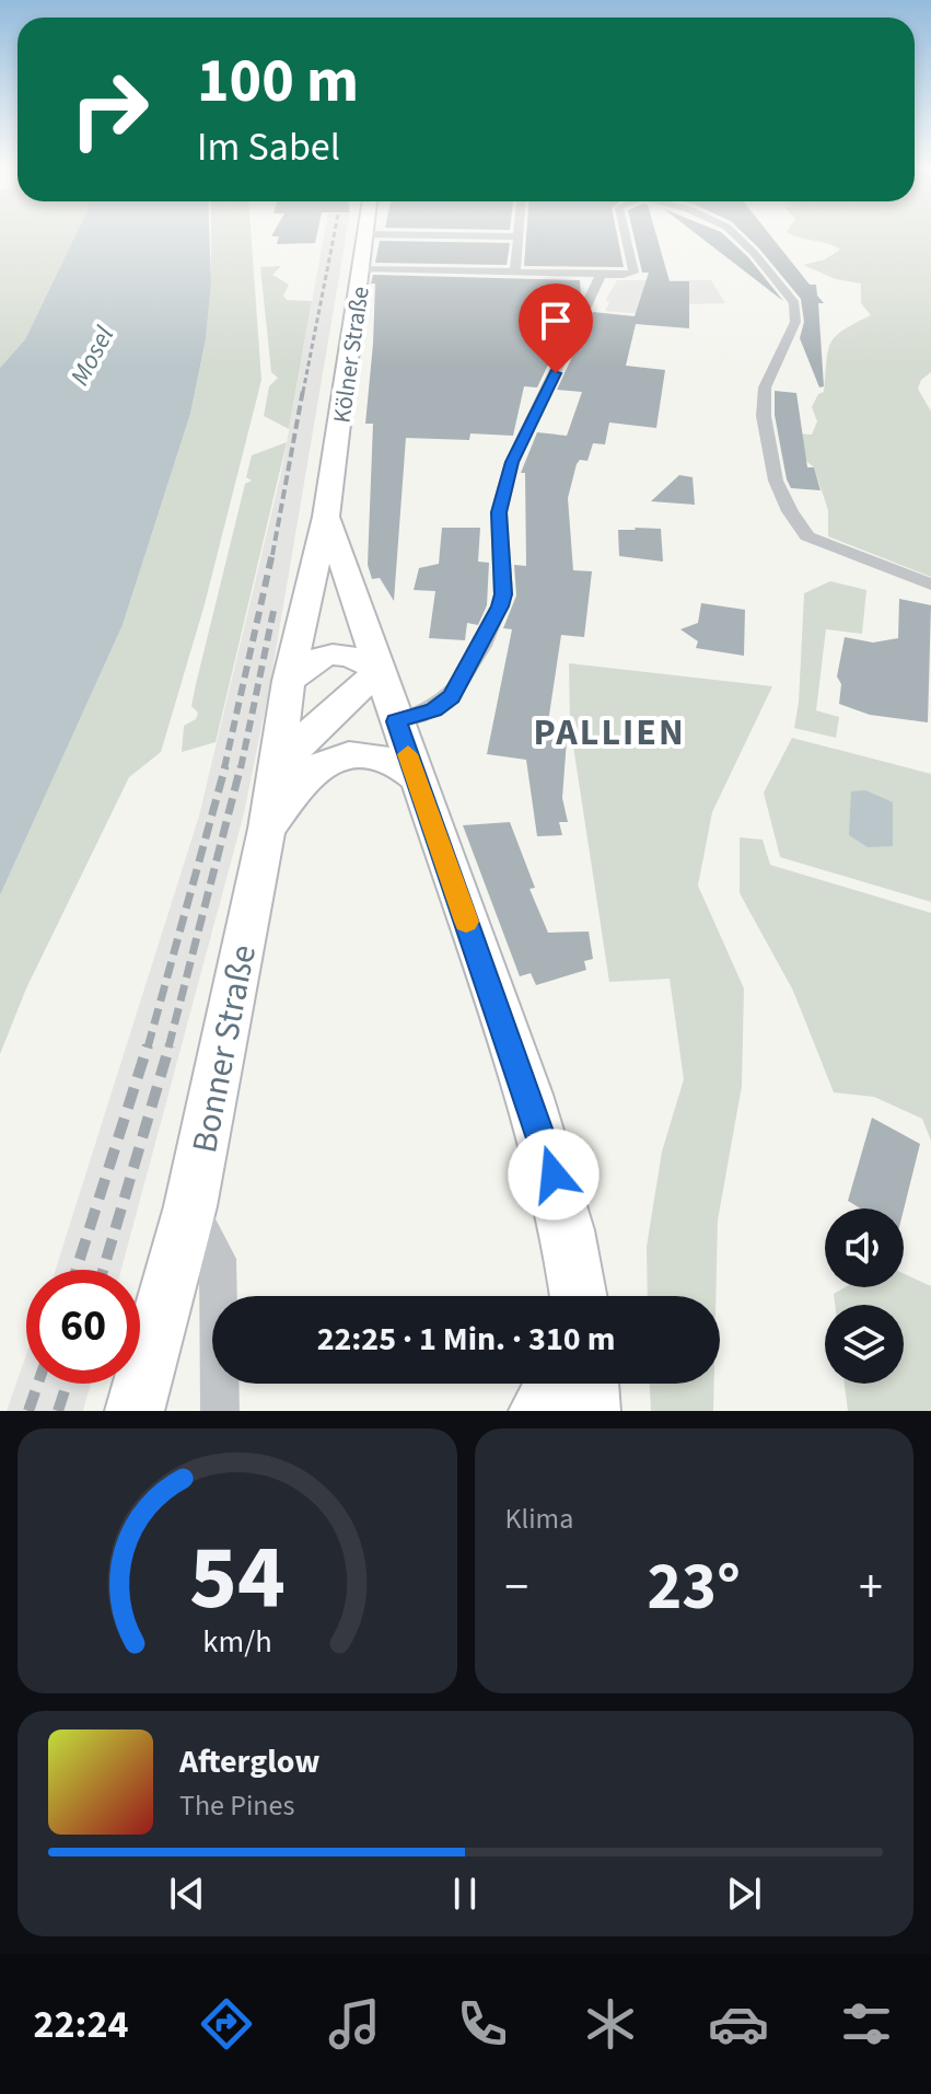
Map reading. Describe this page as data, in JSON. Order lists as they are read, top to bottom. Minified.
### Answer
{"streets":{"main road":["Kölner Straße","Bonner Straße"]},"crossings":[["Kölner Straße","Bonner Straße"]],"districts":["PALLIEN"],"water":["Mosel"],"page":{"turn":["100 m","Im Sabel"],"limit":"60","trip":"22:25 · 1 Min. · 310 m","tile":"Klima","heat":["−","23°","+"],"song":["Afterglow","The Pines"],"tabs":"22:24","gauge":["54","km/h"]}}
